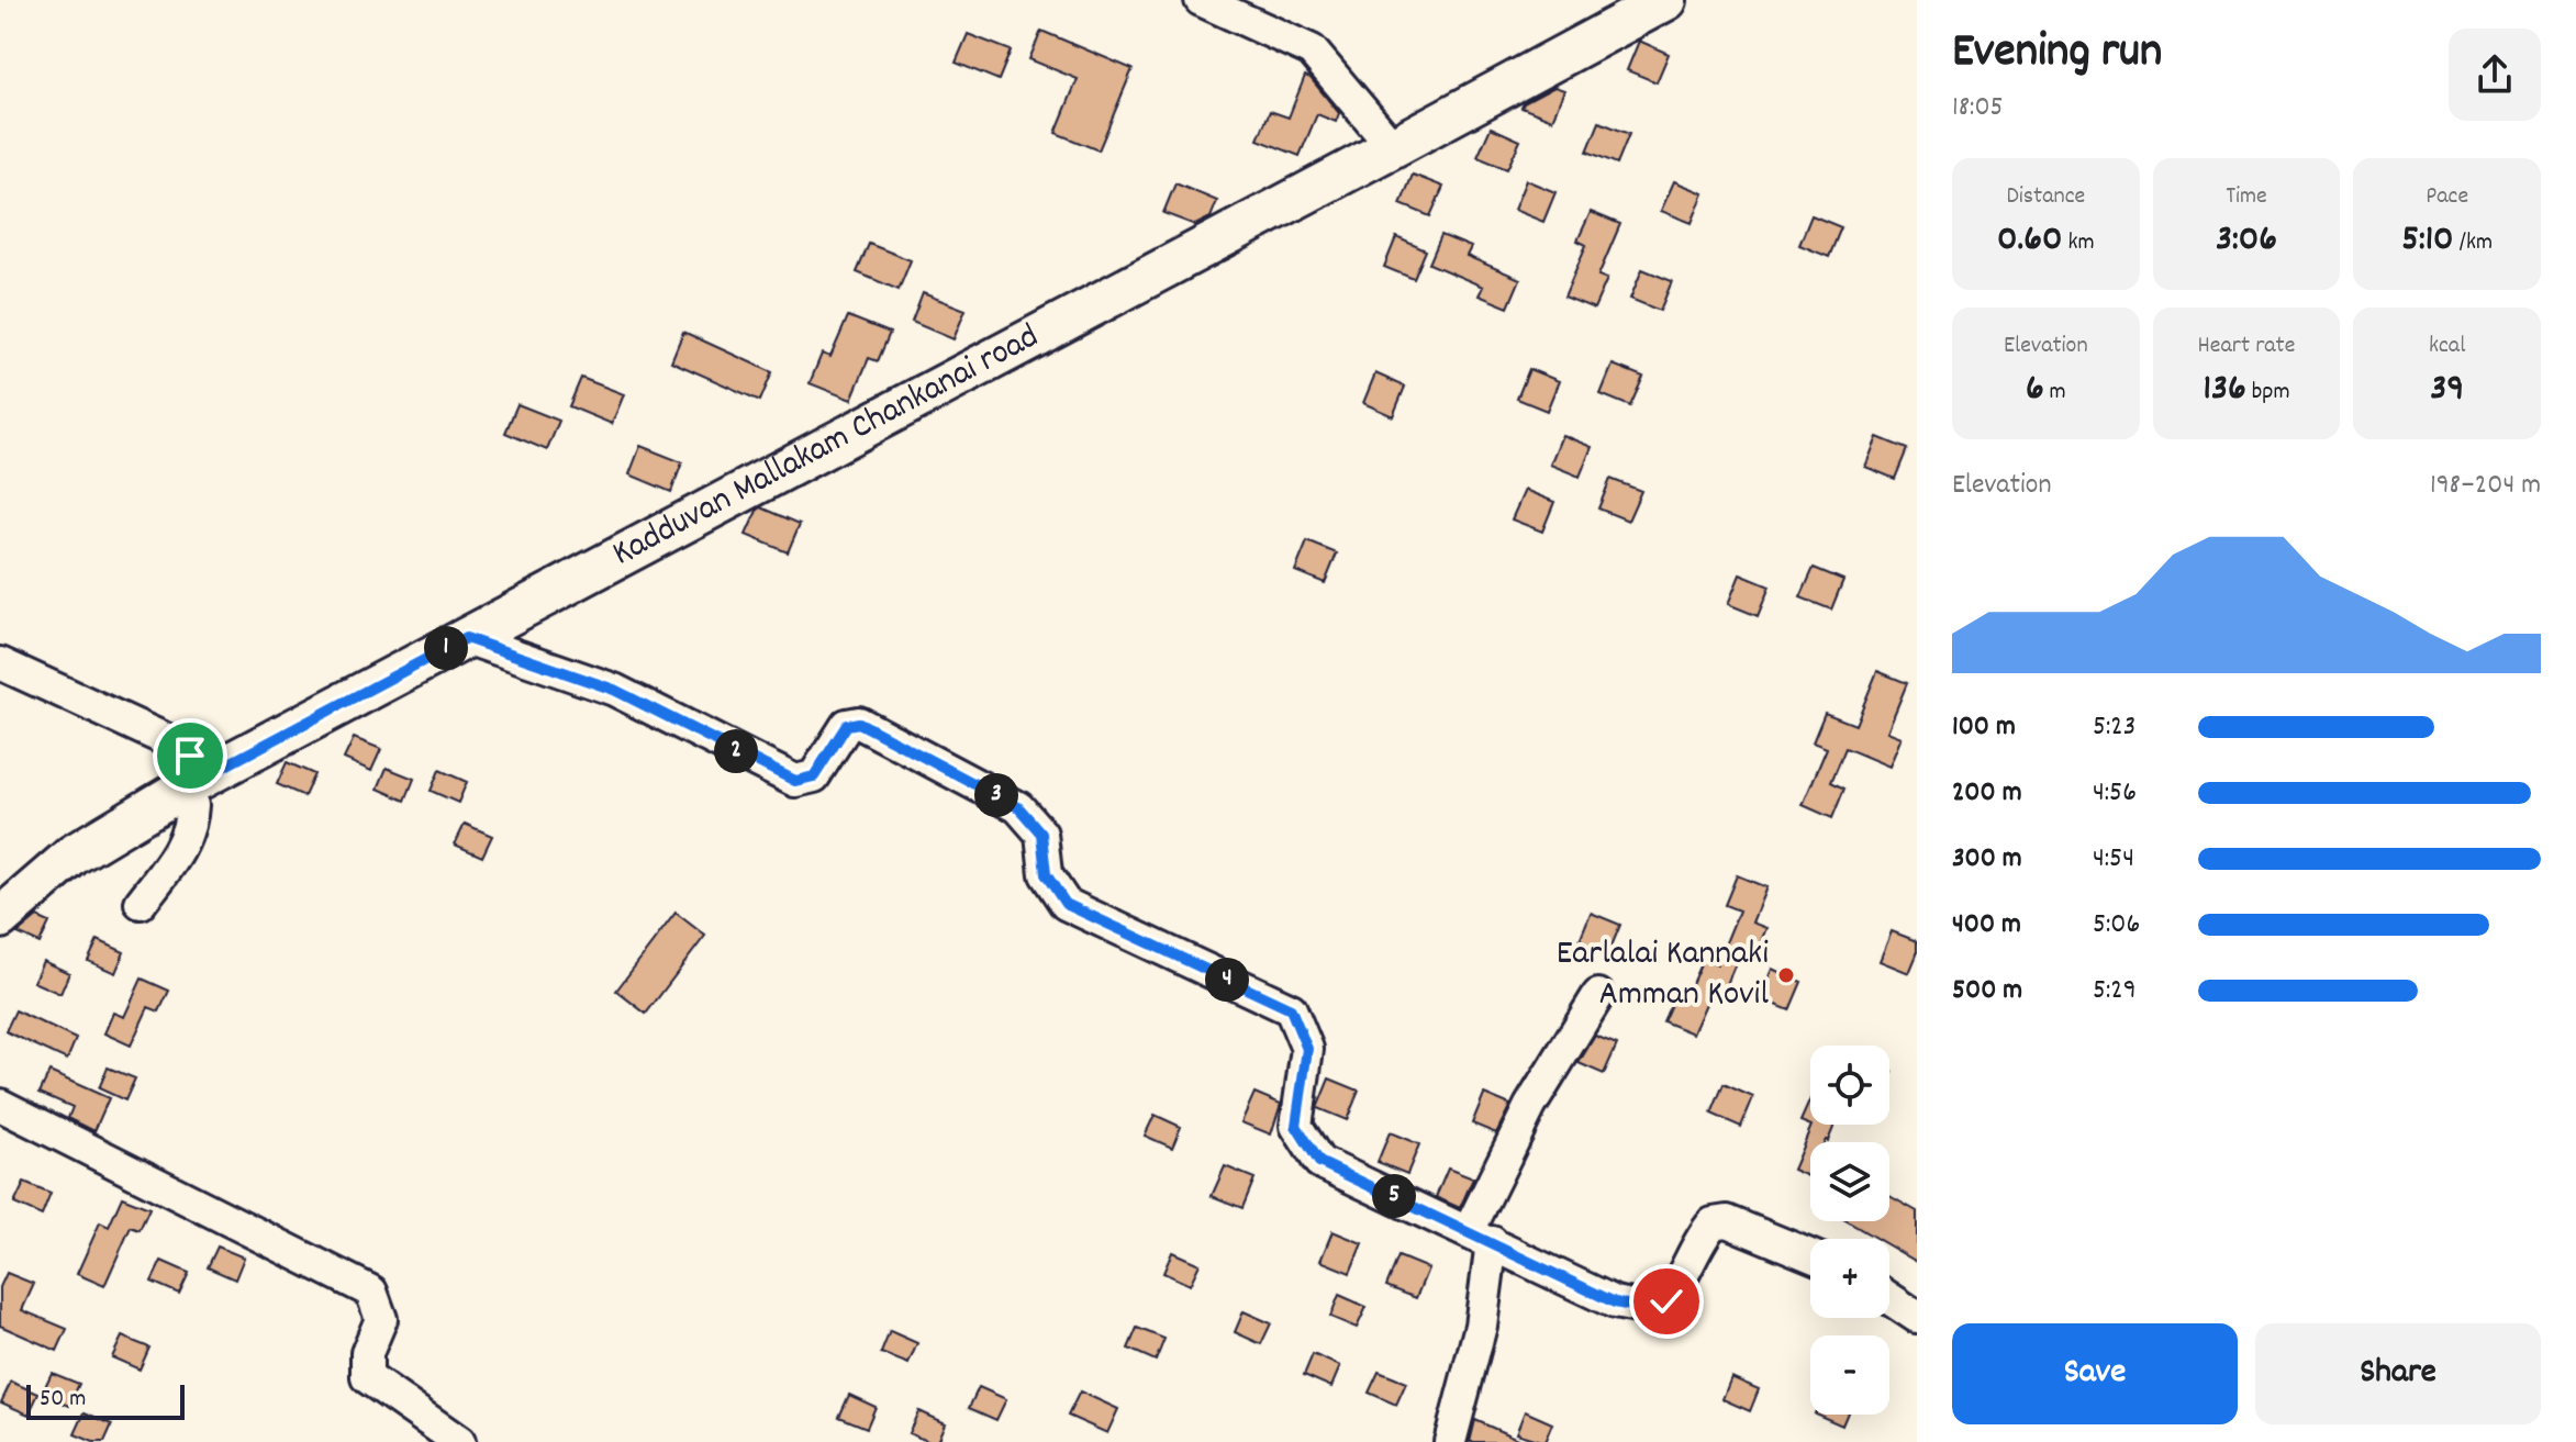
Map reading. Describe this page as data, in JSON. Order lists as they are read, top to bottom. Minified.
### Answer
{"streets":{"main road":["Kadduvan Mallakam Chankanai road"]},"places":["Earlalai Kannaki Amman Kovil"],"scale_bar":"50 m","page":{"heading":["Evening run","18:05"],"stats":[["Distance","0.60 km"],["Time","3:06"],["Pace","5:10 /km"],["Elevation","6 m"],["Heart rate","136 bpm"],["kcal","39"]],"chart":["Elevation","198–204 m"],"pins":["1","2","3","4","5"],"list":[{"name":"100 m","note":"5:23"},{"name":"200 m","note":"4:56"},{"name":"300 m","note":"4:54"},{"name":"400 m","note":"5:06"},{"name":"500 m","note":"5:29"}],"map_buttons":["+","−"],"buttons":["Save","Share"],"scale":"50 m"}}
